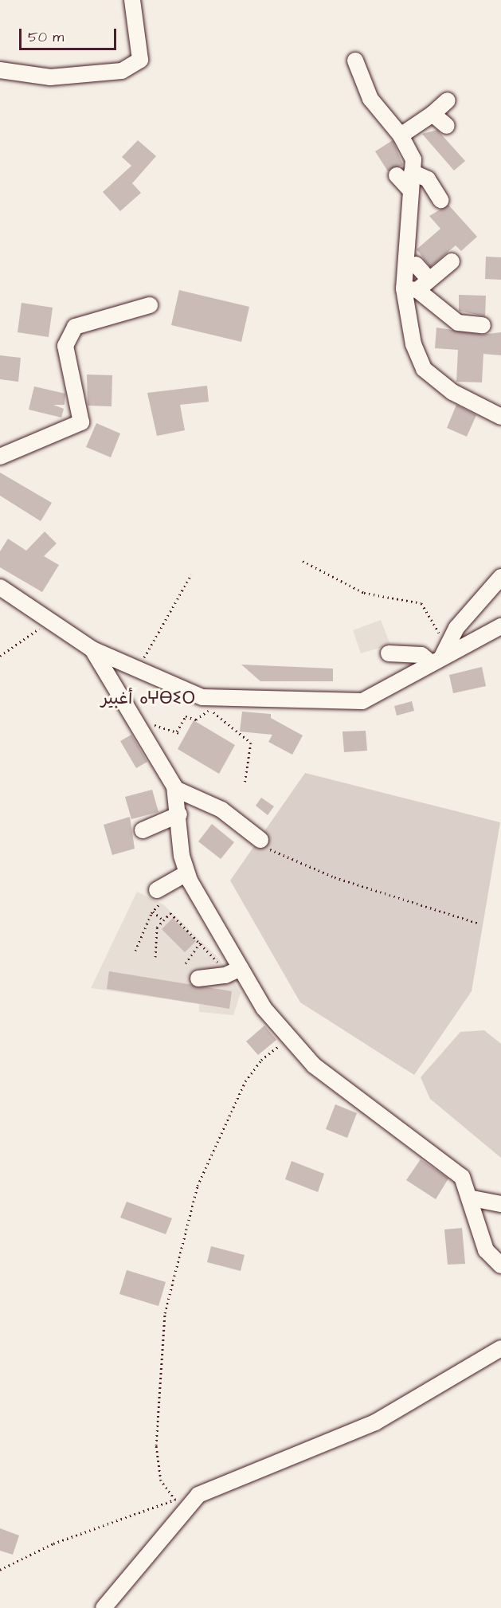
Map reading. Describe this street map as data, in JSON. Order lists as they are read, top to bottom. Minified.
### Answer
{"districts":["أغبير ⴰⵖⴱⵉⵔ"],"scale_bar":"50 m"}
